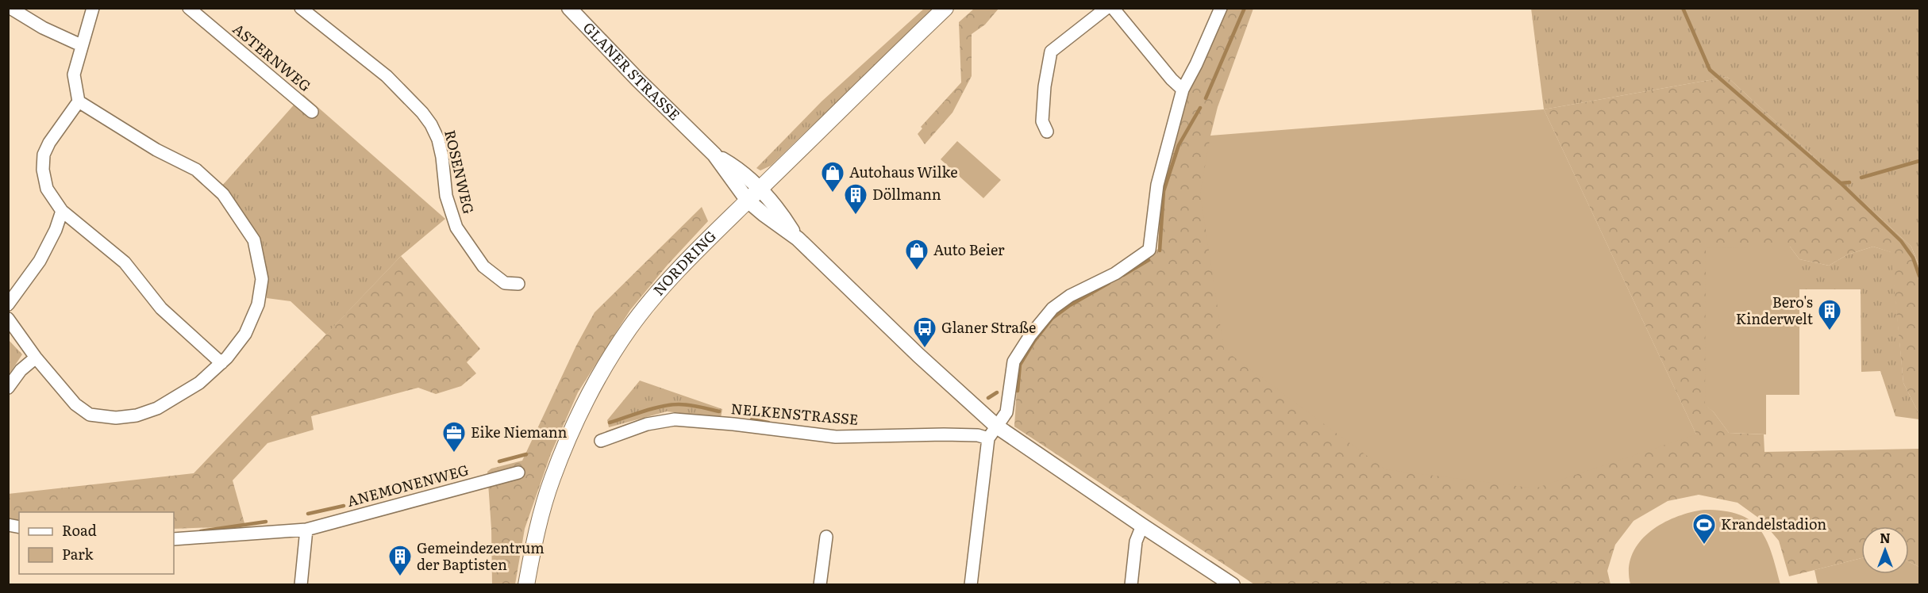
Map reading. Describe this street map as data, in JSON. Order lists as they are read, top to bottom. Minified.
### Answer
{"streets":{"main road":["NORDRING"],"street":["ASTERNWEG","GLANER STRASSE","ROSENWEG","NELKENSTRASSE","ANEMONENWEG"]},"crossings":[["GLANER STRASSE","NORDRING"]],"places":{"shop":["Autohaus Wilke","Auto Beier"],"building":["Döllmann","Bero's Kinderwelt","Gemeindezentrum der Baptisten"],"bus stop":["Glaner Straße"],"office":["Eike Niemann"],"sports":["Krandelstadion"]},"legend":["Road","Park"],"north":"top"}
